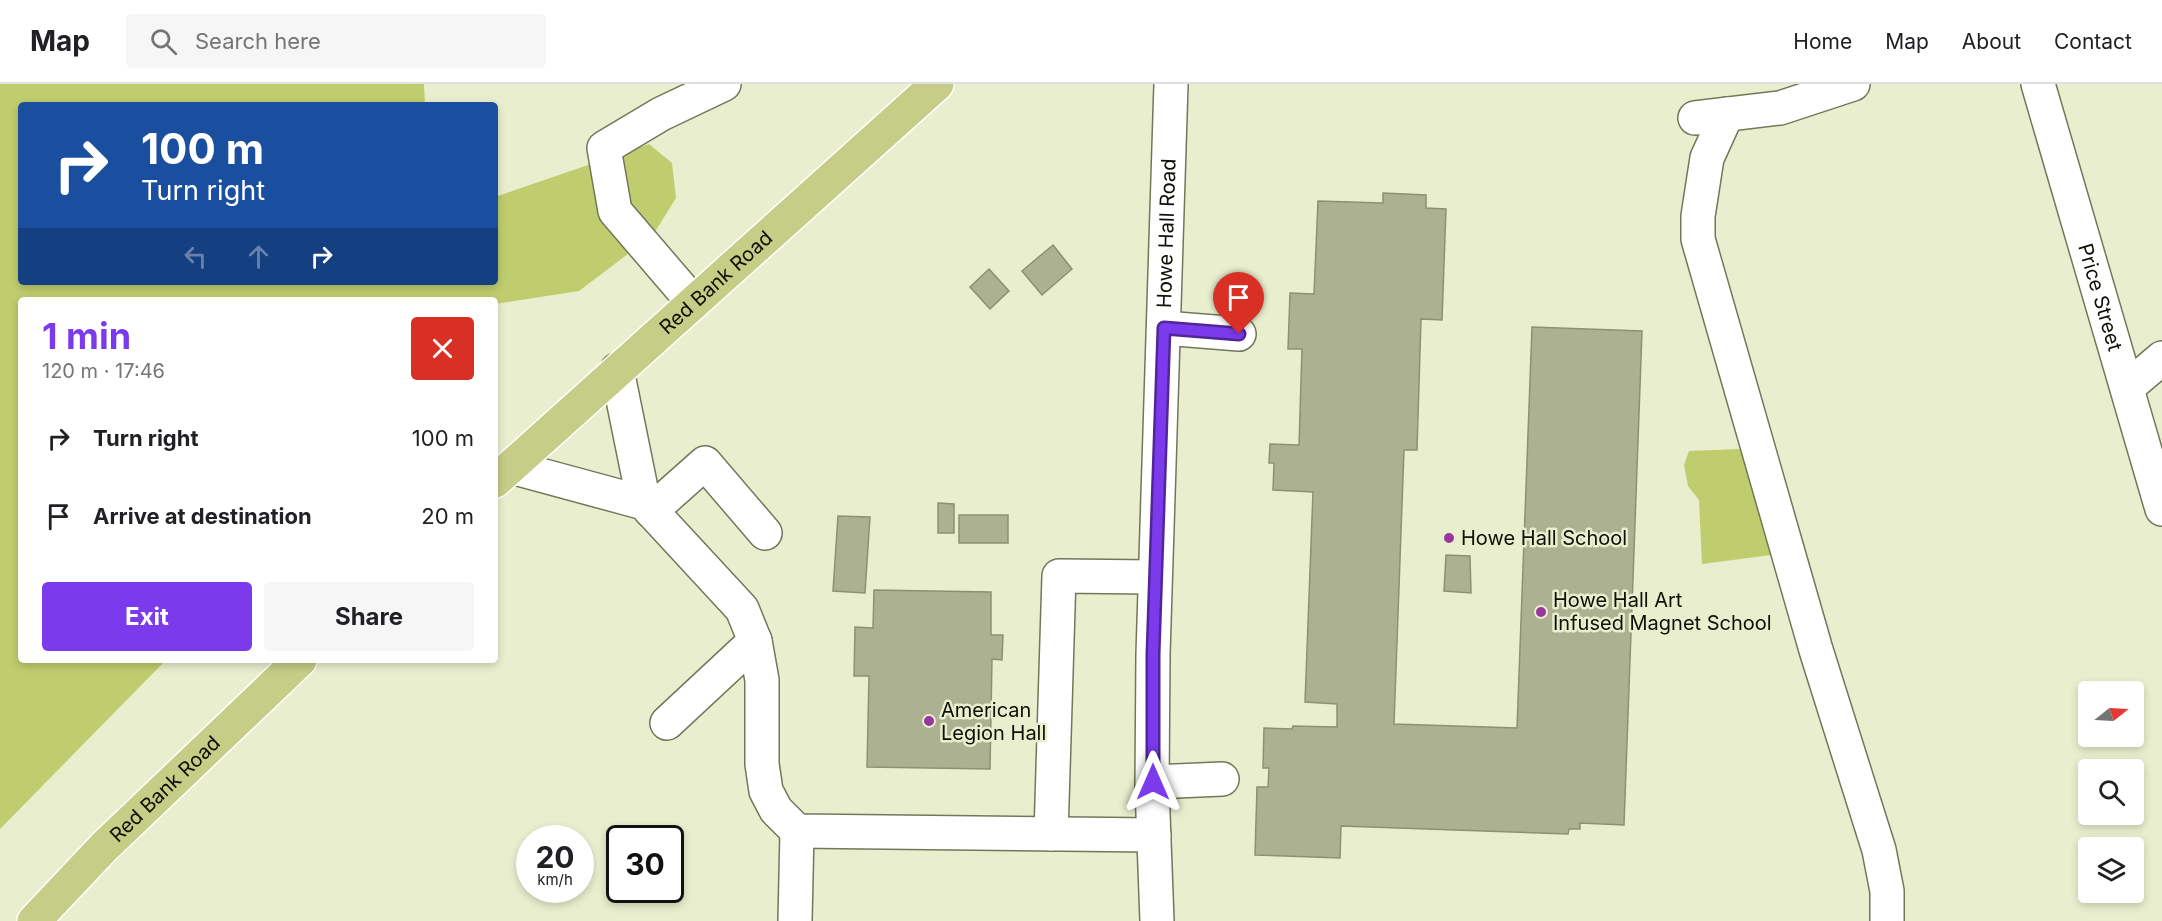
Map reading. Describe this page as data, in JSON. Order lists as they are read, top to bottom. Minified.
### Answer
{"streets":{"main road":["Red Bank Road"],"street":["Howe Hall Road","Price Street"]},"places":["Howe Hall School","Howe Hall Art Infused Magnet School","American Legion Hall"],"north":"right","page":{"header":"Map","search":"Search here","nav":["Home","Map","About","Contact"],"turn":["100 m","Turn right"],"heading":["1 min","120 m · 17:46"],"list":[{"name":"Turn right","value":"100 m"},{"name":"Arrive at destination","value":"20 m"}],"buttons":["Exit","Share"],"speed":"20 km/h","limit":"30"}}
